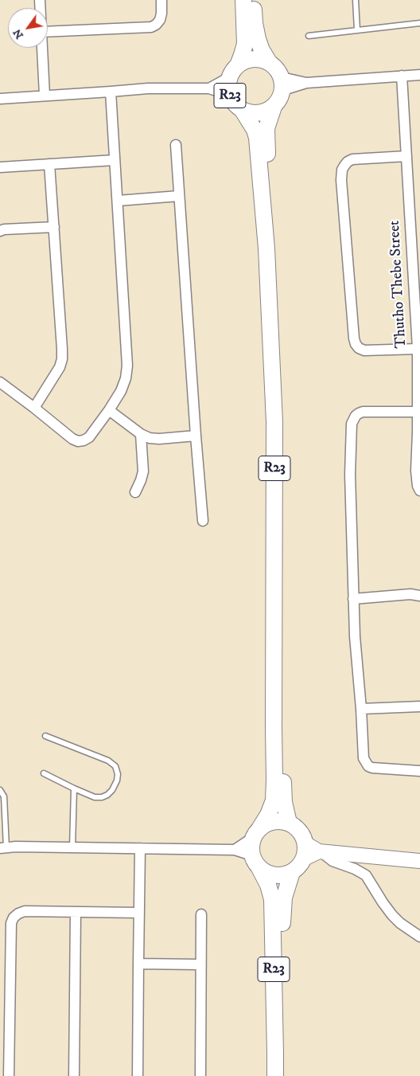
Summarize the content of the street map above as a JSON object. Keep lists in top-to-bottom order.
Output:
{
  "streets": {
    "main road": ["R23"],
    "street": ["Thutho Thebe Street"]
  },
  "north": "bottom left"
}
